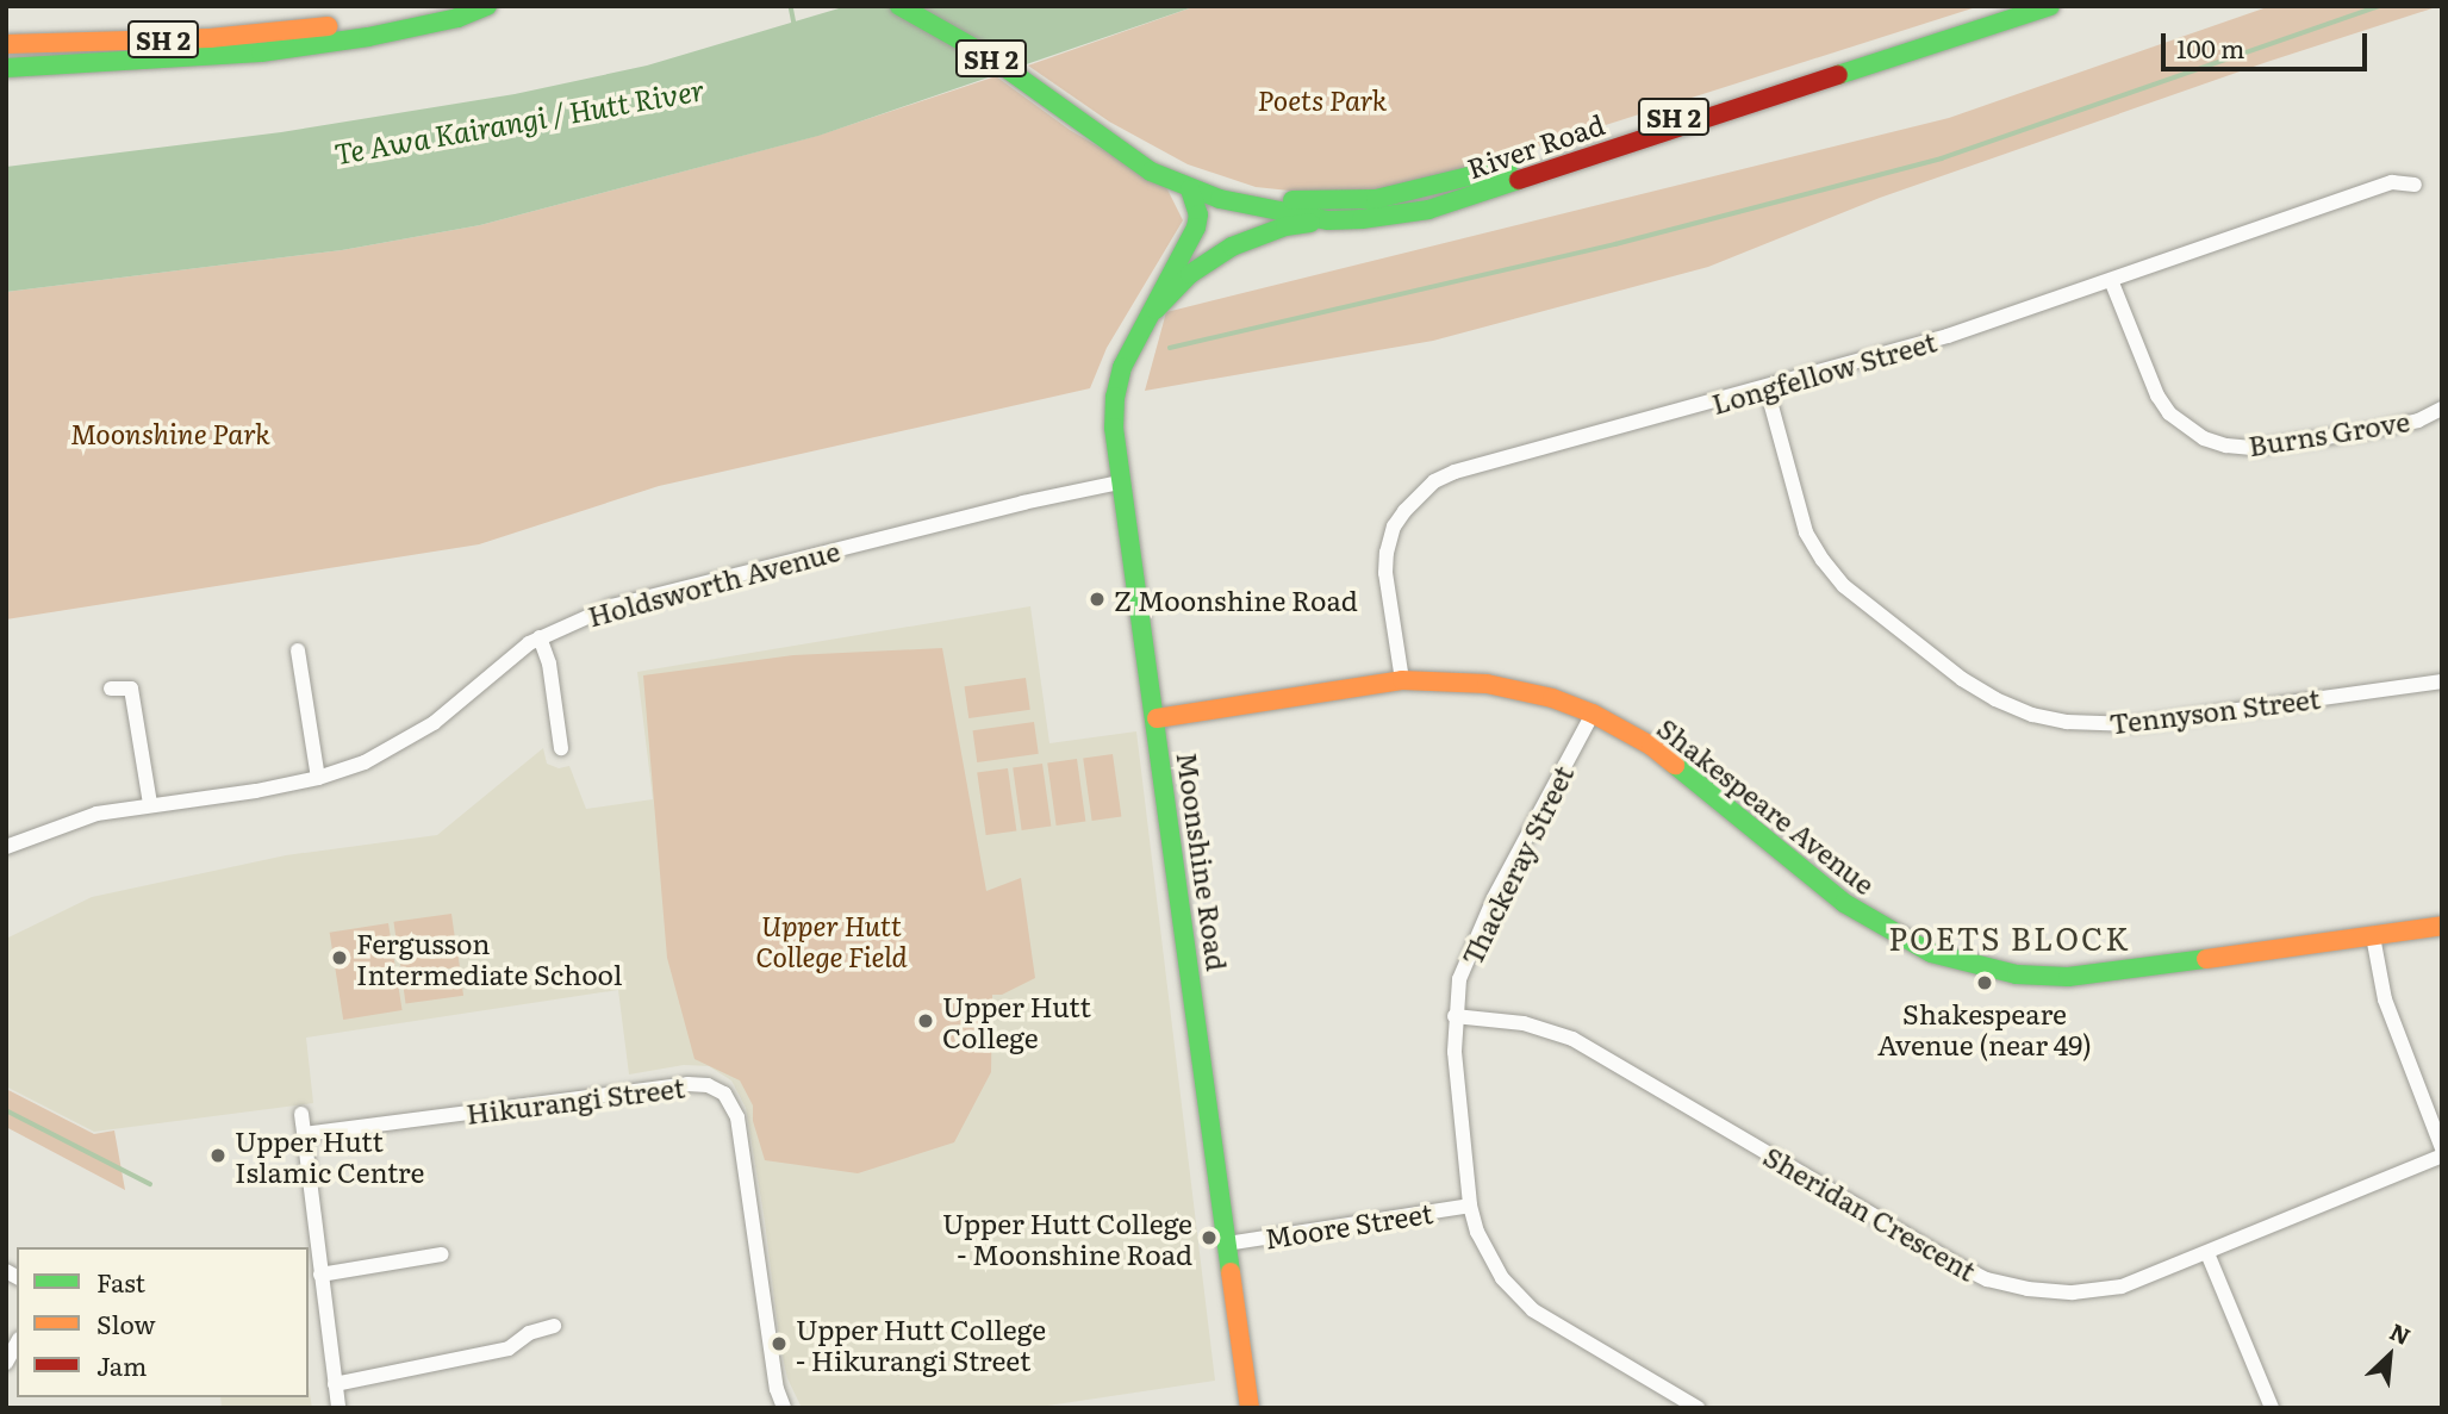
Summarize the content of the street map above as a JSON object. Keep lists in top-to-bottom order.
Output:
{
  "streets": {
    "main road": [
      "SH 2",
      "River Road",
      "Shakespeare Avenue",
      "Moonshine Road"
    ],
    "street": [
      "Longfellow Street",
      "Burns Grove",
      "Holdsworth Avenue",
      "Tennyson Street",
      "Thackeray Street",
      "Hikurangi Street",
      "Sheridan Crescent",
      "Moore Street"
    ]
  },
  "crossings": [
    ["River Road", "Moonshine Road"],
    ["Longfellow Street", "Burns Grove"],
    ["Longfellow Street", "Tennyson Street"],
    ["Longfellow Street", "Shakespeare Avenue"],
    ["Holdsworth Avenue", "Moonshine Road"],
    ["Shakespeare Avenue", "Moonshine Road"],
    ["Shakespeare Avenue", "Thackeray Street"],
    ["Moonshine Road", "Moore Street"],
    ["Thackeray Street", "Sheridan Crescent"],
    ["Thackeray Street", "Moore Street"]
  ],
  "districts": ["POETS BLOCK"],
  "water": ["Te Awa Kairangi / Hutt River"],
  "parks": ["Poets Park", "Moonshine Park", "Upper Hutt College Field"],
  "places": [
    "Z Moonshine Road",
    "Fergusson Intermediate School",
    "Shakespeare Avenue (near 49)",
    "Upper Hutt College",
    "Upper Hutt Islamic Centre",
    "Upper Hutt College - Moonshine Road",
    "Upper Hutt College - Hikurangi Street"
  ],
  "legend": ["Fast", "Slow", "Jam"],
  "scale_bar": "100 m",
  "north": "top right"
}
